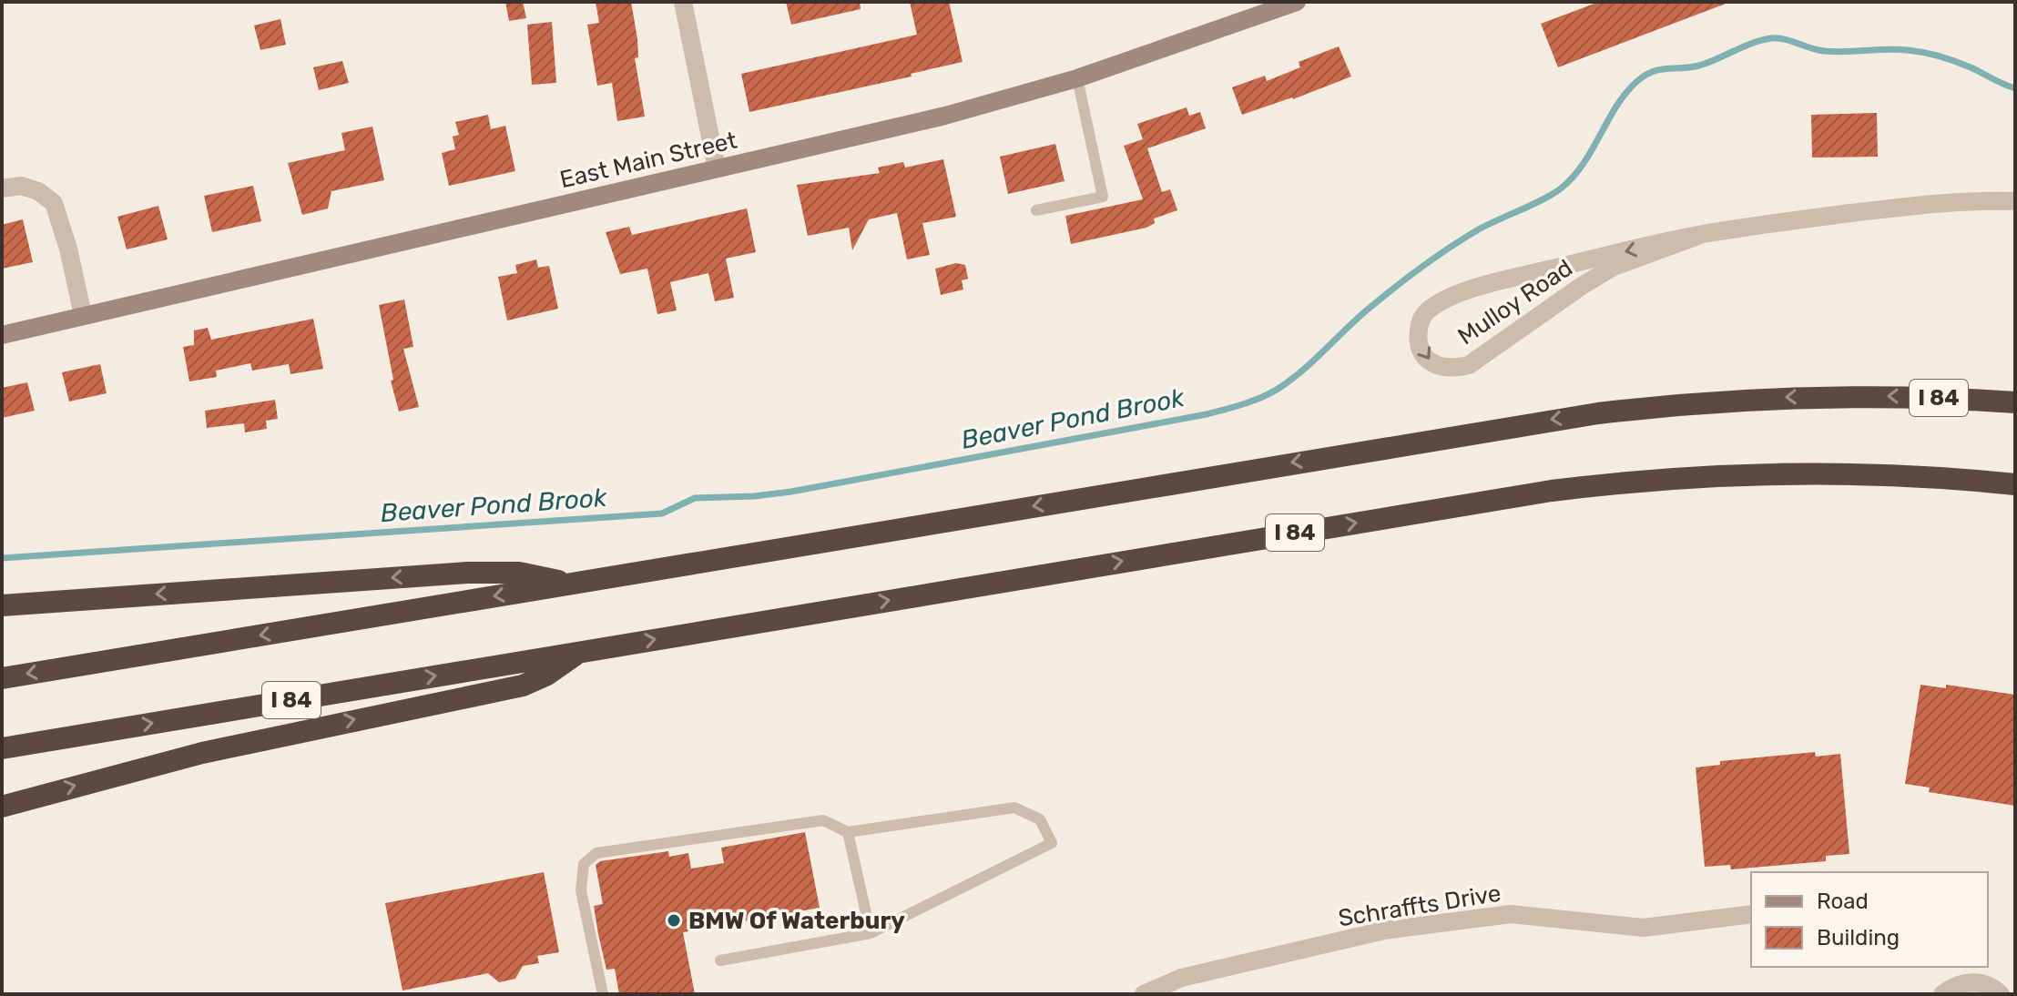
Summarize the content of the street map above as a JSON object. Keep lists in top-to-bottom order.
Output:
{
  "streets": {
    "highway": ["I 84"],
    "main road": ["East Main Street"],
    "street": ["Mulloy Road", "Schraffts Drive"]
  },
  "water": ["Beaver Pond Brook"],
  "places": ["BMW Of Waterbury"],
  "legend": ["Road", "Building"]
}
